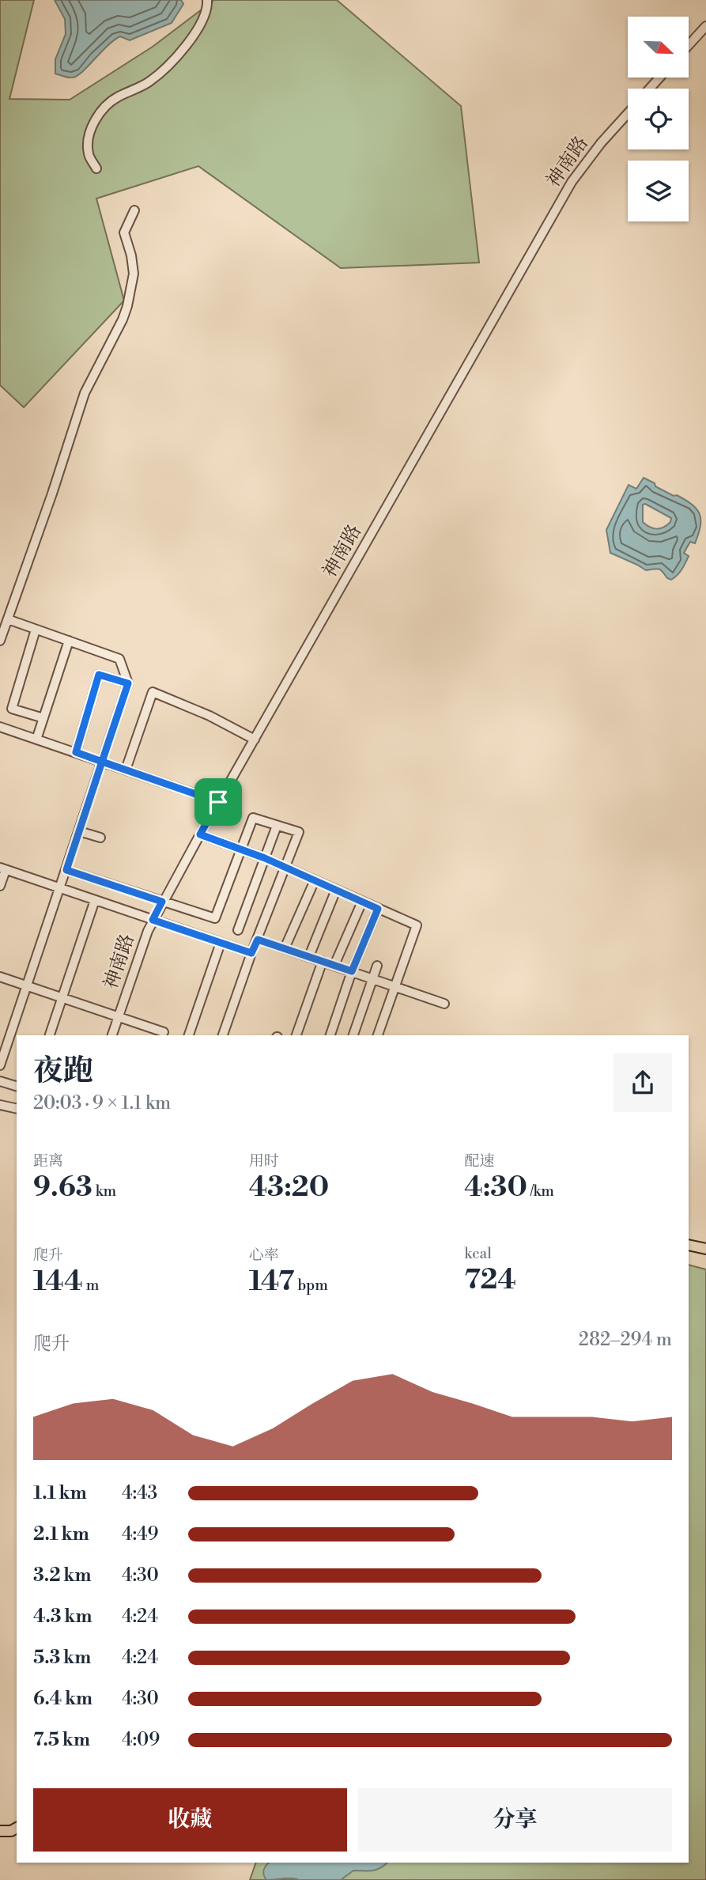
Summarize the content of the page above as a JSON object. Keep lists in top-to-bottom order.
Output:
{
  "streets": {
    "street": ["神南路"]
  },
  "north": "bottom right",
  "page": {
    "heading": ["夜跑", "20:03 · 9 × 1.1 km"],
    "stats": [
      ["距离", "9.63 km"],
      ["用时", "43:20"],
      ["配速", "4:30 /km"],
      ["爬升", "144 m"],
      ["心率", "147 bpm"],
      ["kcal", "724"]
    ],
    "chart": ["爬升", "282–294 m"],
    "list": [
      {
        "name": "1.1 km",
        "note": "4:43"
      },
      {
        "name": "2.1 km",
        "note": "4:49"
      },
      {
        "name": "3.2 km",
        "note": "4:30"
      },
      {
        "name": "4.3 km",
        "note": "4:24"
      },
      {
        "name": "5.3 km",
        "note": "4:24"
      },
      {
        "name": "6.4 km",
        "note": "4:30"
      },
      {
        "name": "7.5 km",
        "note": "4:09"
      }
    ],
    "buttons": ["收藏", "分享"]
  }
}
